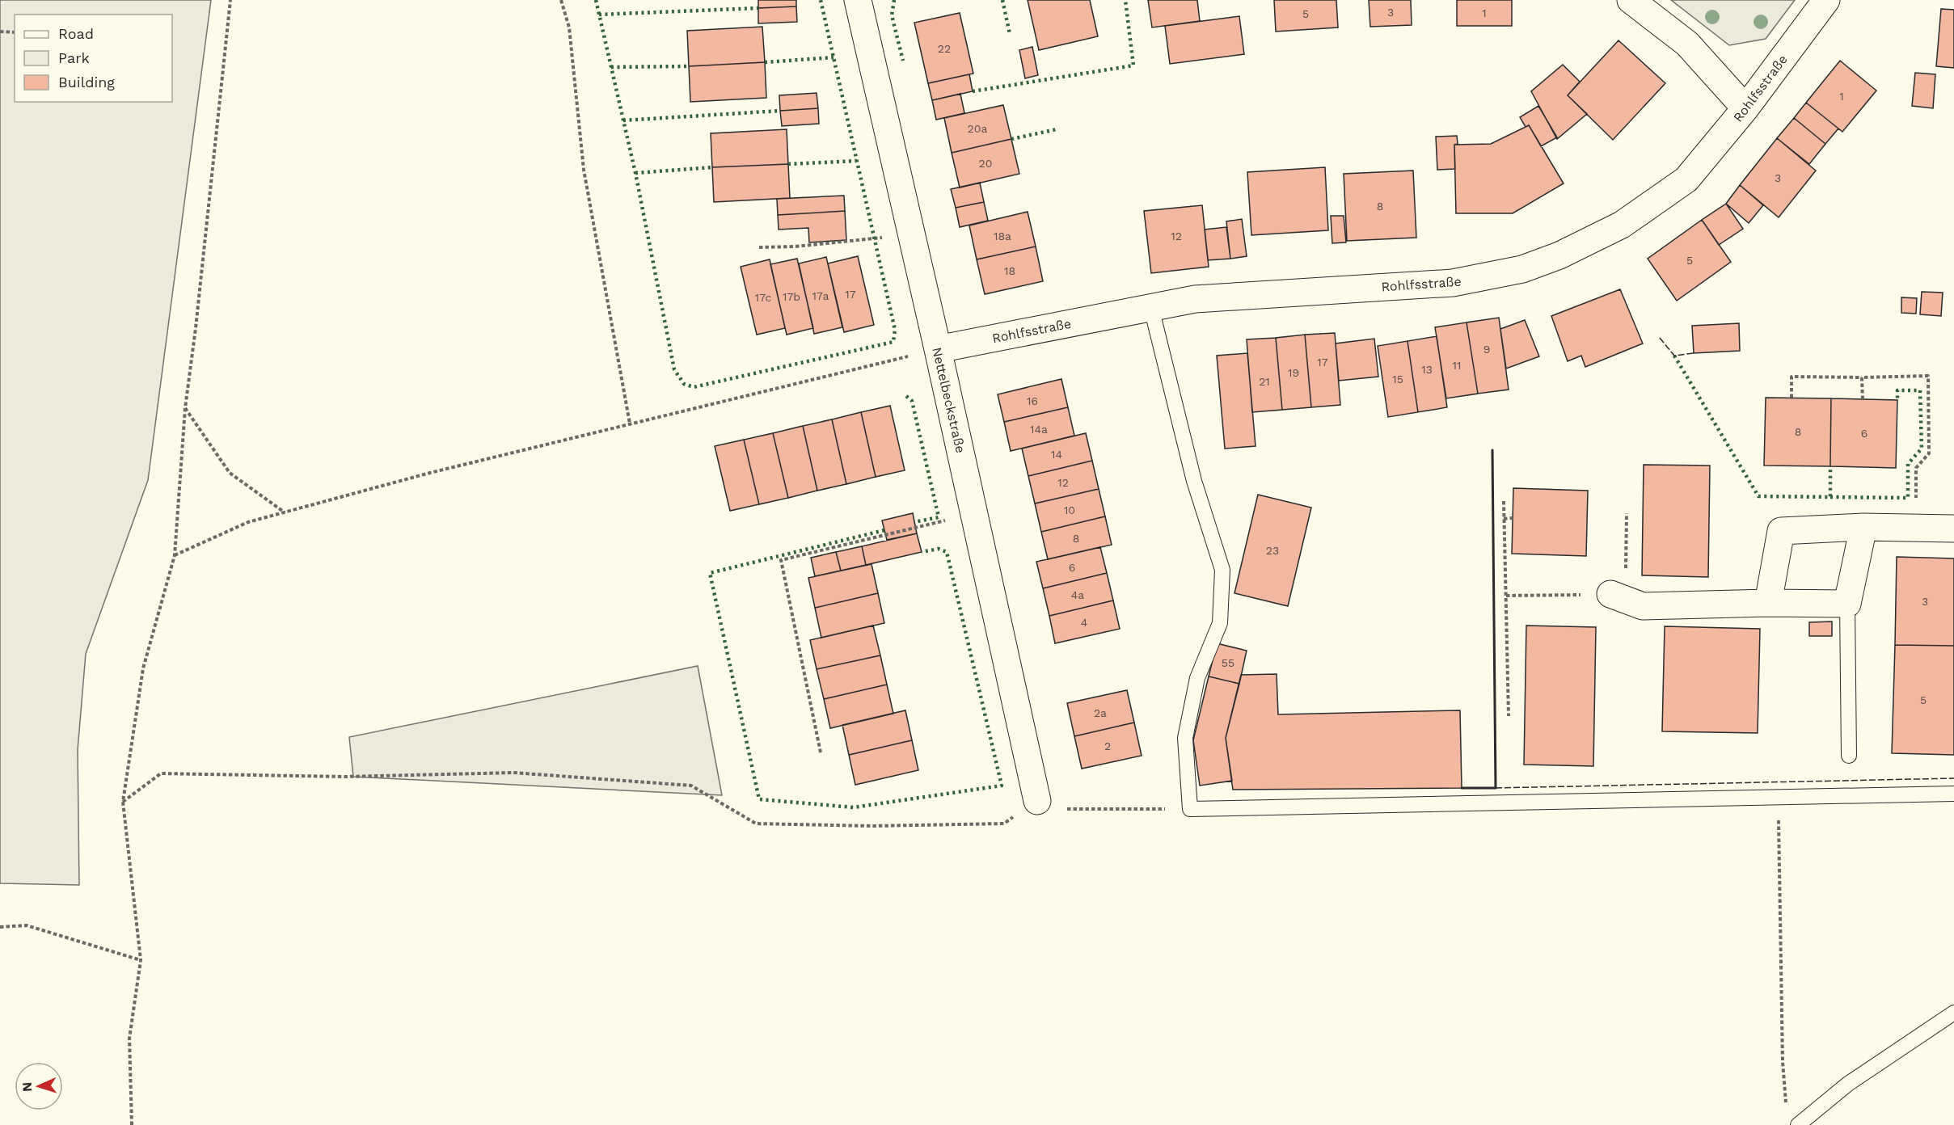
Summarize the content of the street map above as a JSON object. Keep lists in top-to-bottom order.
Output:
{
  "streets": {
    "street": ["Rohlfsstraße", "Nettelbeckstraße"]
  },
  "crossings": [
    ["Rohlfsstraße", "Nettelbeckstraße"]
  ],
  "house_numbers": [
    "3",
    "1",
    "5",
    "22",
    "1",
    "20a",
    "20",
    "3",
    "8",
    "18a",
    "12",
    "5",
    "18",
    "17",
    "17a",
    "17b",
    "17c",
    "9",
    "17",
    "11",
    "13",
    "19",
    "15",
    "21",
    "16",
    "14a",
    "8",
    "6",
    "14",
    "12",
    "10",
    "8",
    "23",
    "6",
    "4a",
    "3",
    "4",
    "55",
    "5",
    "2a",
    "2"
  ],
  "legend": ["Road", "Park", "Building"],
  "north": "left"
}
